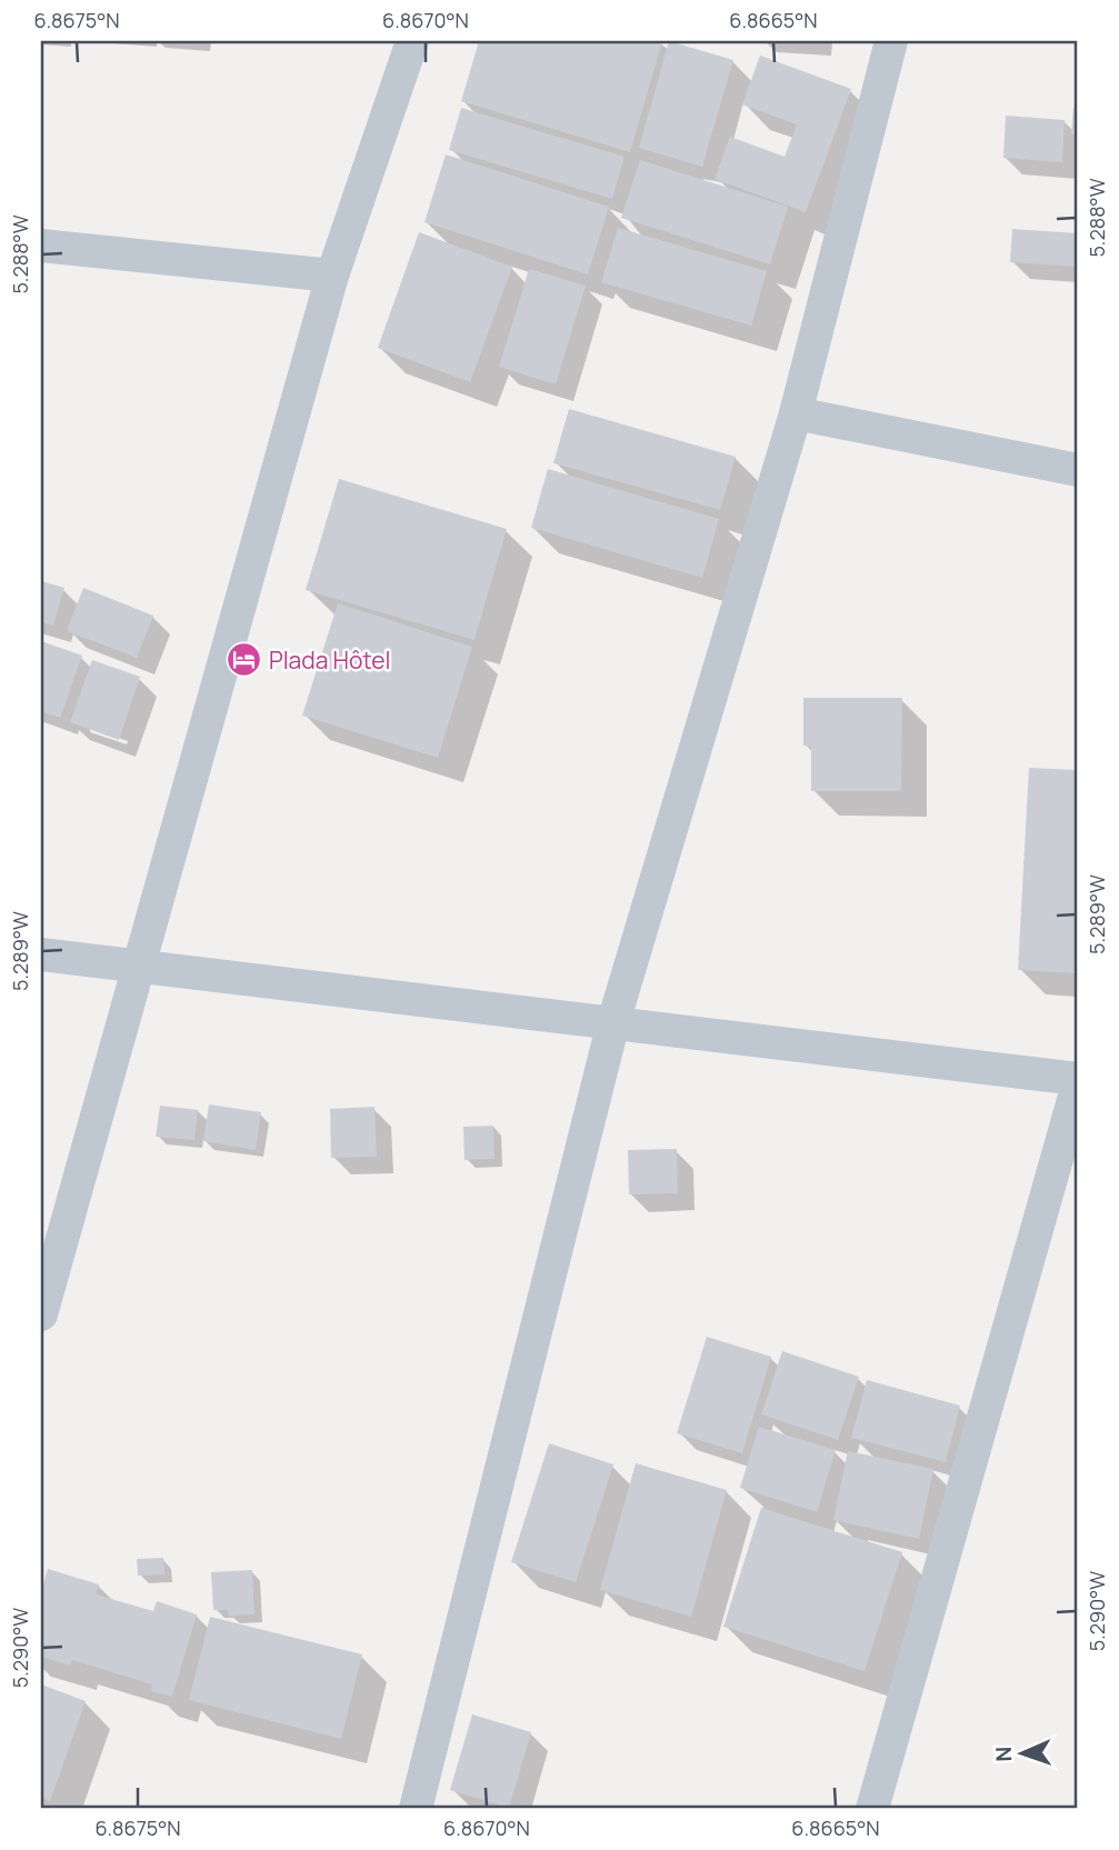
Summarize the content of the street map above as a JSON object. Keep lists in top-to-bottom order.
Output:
{
  "places": {
    "hotel": ["Plada Hôtel"]
  },
  "north": "left",
  "coordinates": [
    "6.8675°N",
    "6.8670°N",
    "6.8665°N",
    "5.288°W",
    "5.289°W",
    "5.290°W"
  ]
}
